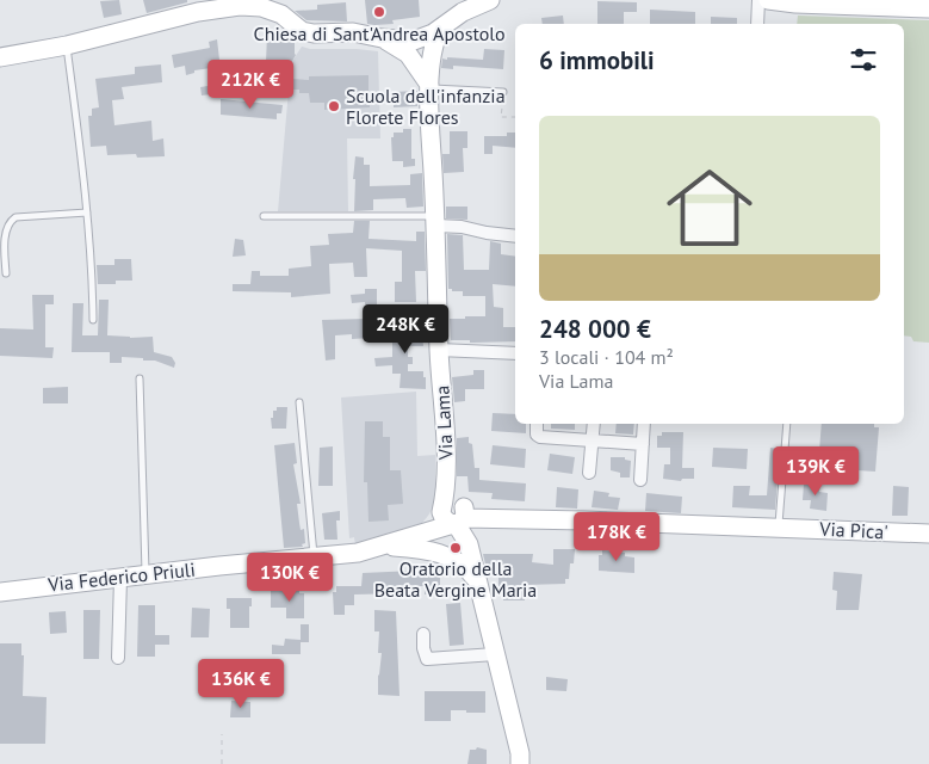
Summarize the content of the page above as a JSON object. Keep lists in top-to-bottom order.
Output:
{
  "streets": {
    "street": ["Via Lama", "Via Pica'", "Via Federico Priuli"]
  },
  "crossings": [
    ["Via Lama", "Via Pica'"],
    ["Via Lama", "Via Federico Priuli"],
    ["Via Pica'", "Via Federico Priuli"]
  ],
  "places": ["Chiesa di Sant'Andrea Apostolo", "Scuola dell'infanzia Florete Flores", "Oratorio della Beata Vergine Maria"],
  "page": {
    "heading": "6 immobili",
    "price": [
      "212K €",
      "248K €",
      "139K €",
      "178K €",
      "130K €",
      "136K €"
    ],
    "list": [
      {
        "name": "248 000 €",
        "note": "3 locali · 104 m² · Via Lama"
      }
    ]
  }
}
